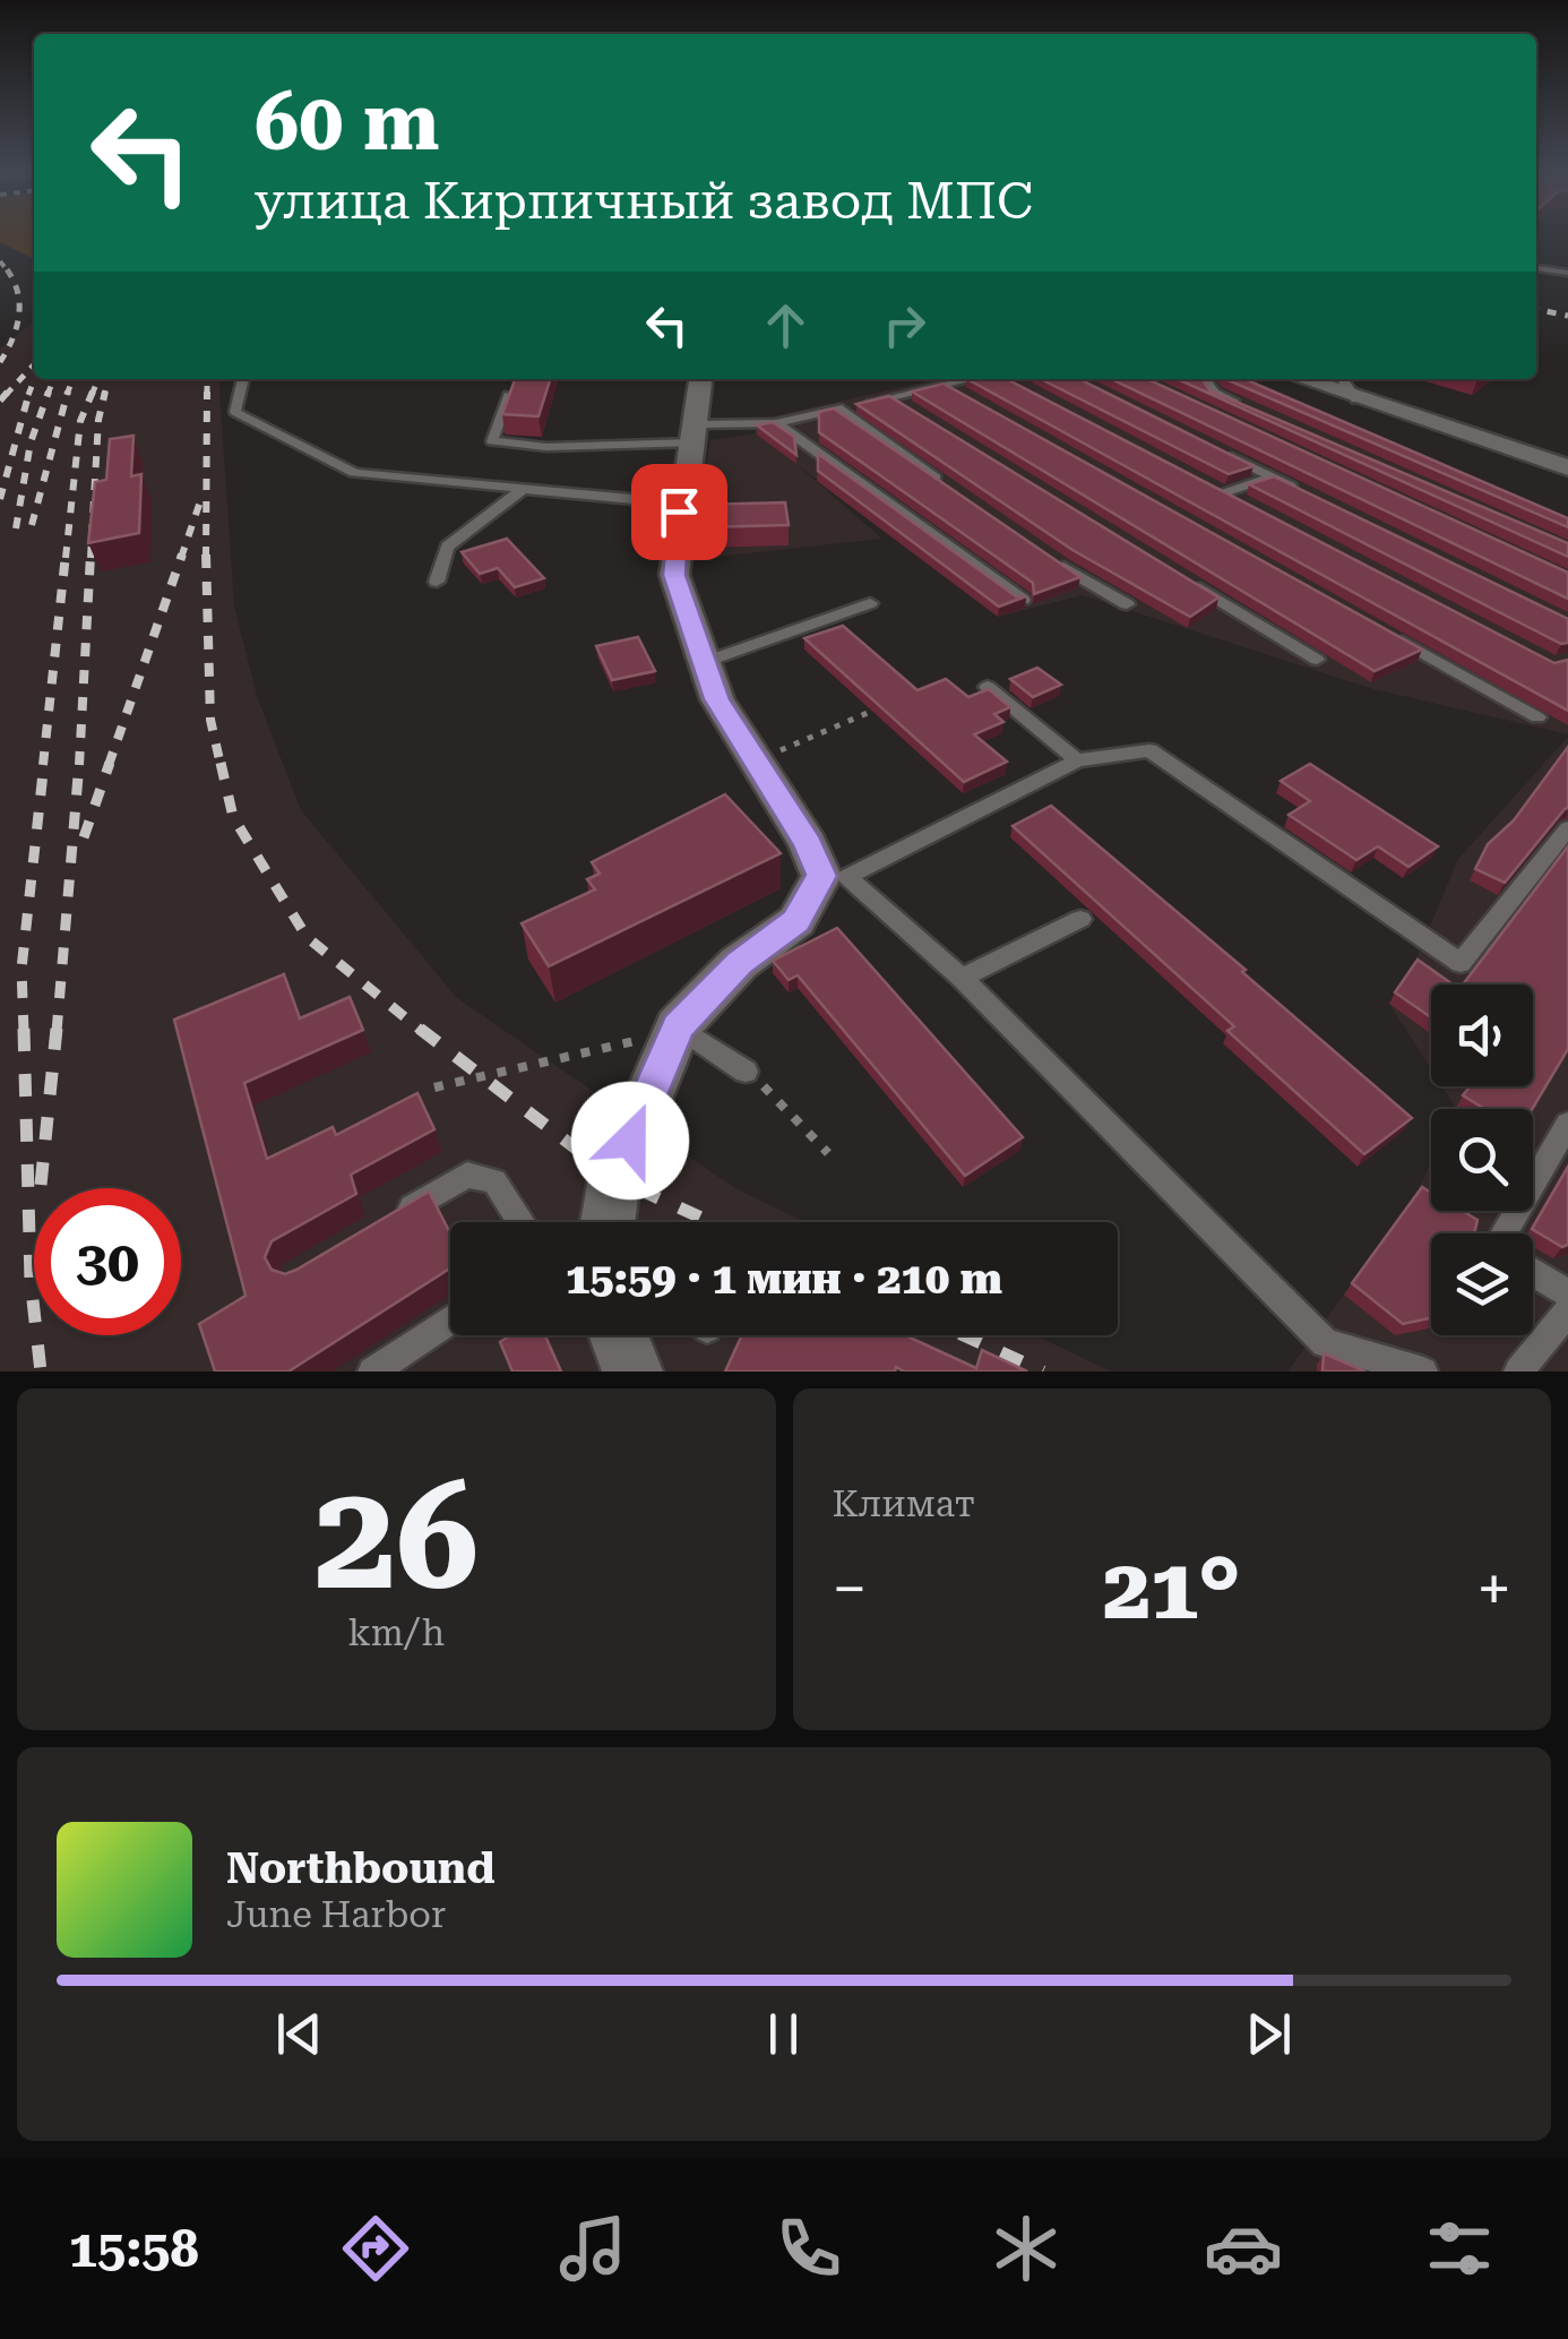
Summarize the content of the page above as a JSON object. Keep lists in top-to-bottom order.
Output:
{
  "page": {
    "turn": ["60 m", "улица Кирпичный завод МПС"],
    "limit": "30",
    "trip": "15:59 · 1 мин · 210 m",
    "tile": [
      ["26", "km/h"],
      "Климат"
    ],
    "heat": ["−", "21°", "+"],
    "song": ["Northbound", "June Harbor"],
    "tabs": "15:58"
  }
}
